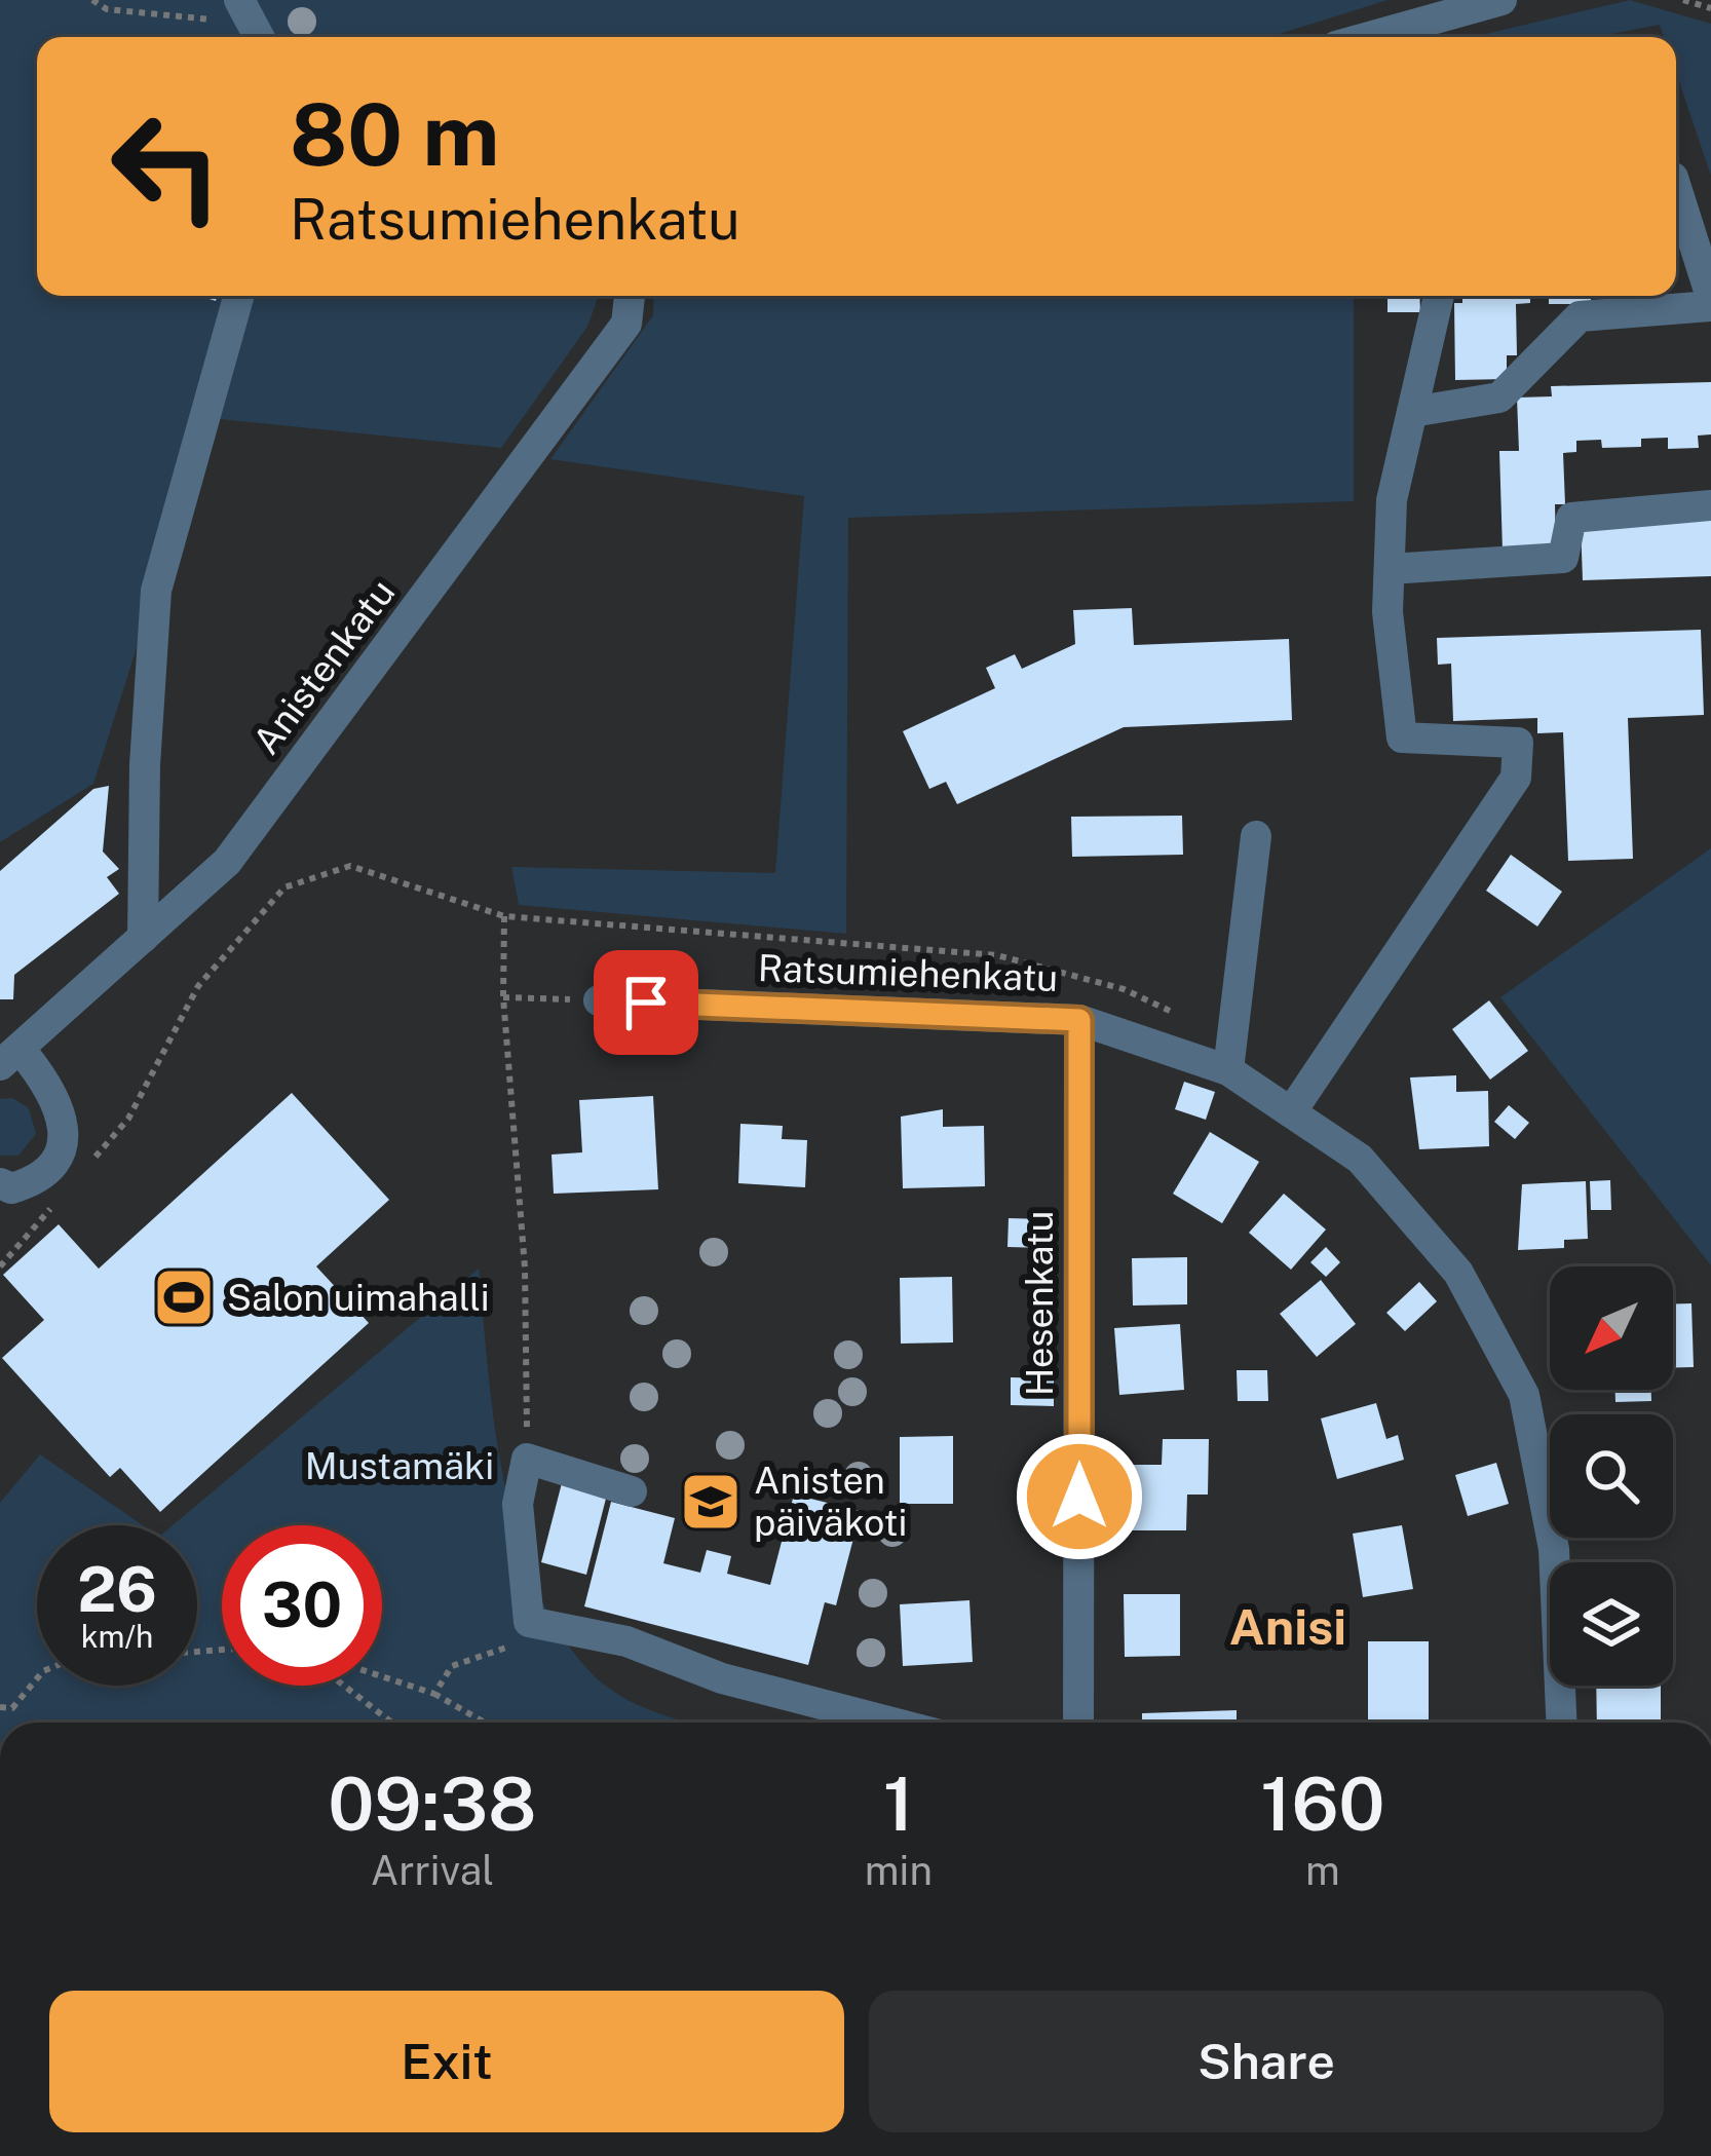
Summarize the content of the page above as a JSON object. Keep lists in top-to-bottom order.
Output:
{
  "streets": {
    "street": ["Anistenkatu", "Ratsumiehenkatu", "Hesenkatu"]
  },
  "crossings": [
    ["Ratsumiehenkatu", "Hesenkatu"]
  ],
  "districts": ["Anisi"],
  "parks": ["Mustamäki"],
  "places": {
    "sports": ["Salon uimahalli"],
    "school or university": ["Anisten päiväkoti"]
  },
  "north": "bottom left",
  "page": {
    "turn": ["80 m", "Ratsumiehenkatu"],
    "speed": "26 km/h",
    "limit": "30",
    "eta": [
      "09:38",
      "Arrival",
      "1",
      "min",
      "160",
      "m"
    ],
    "buttons": ["Exit", "Share"]
  }
}
